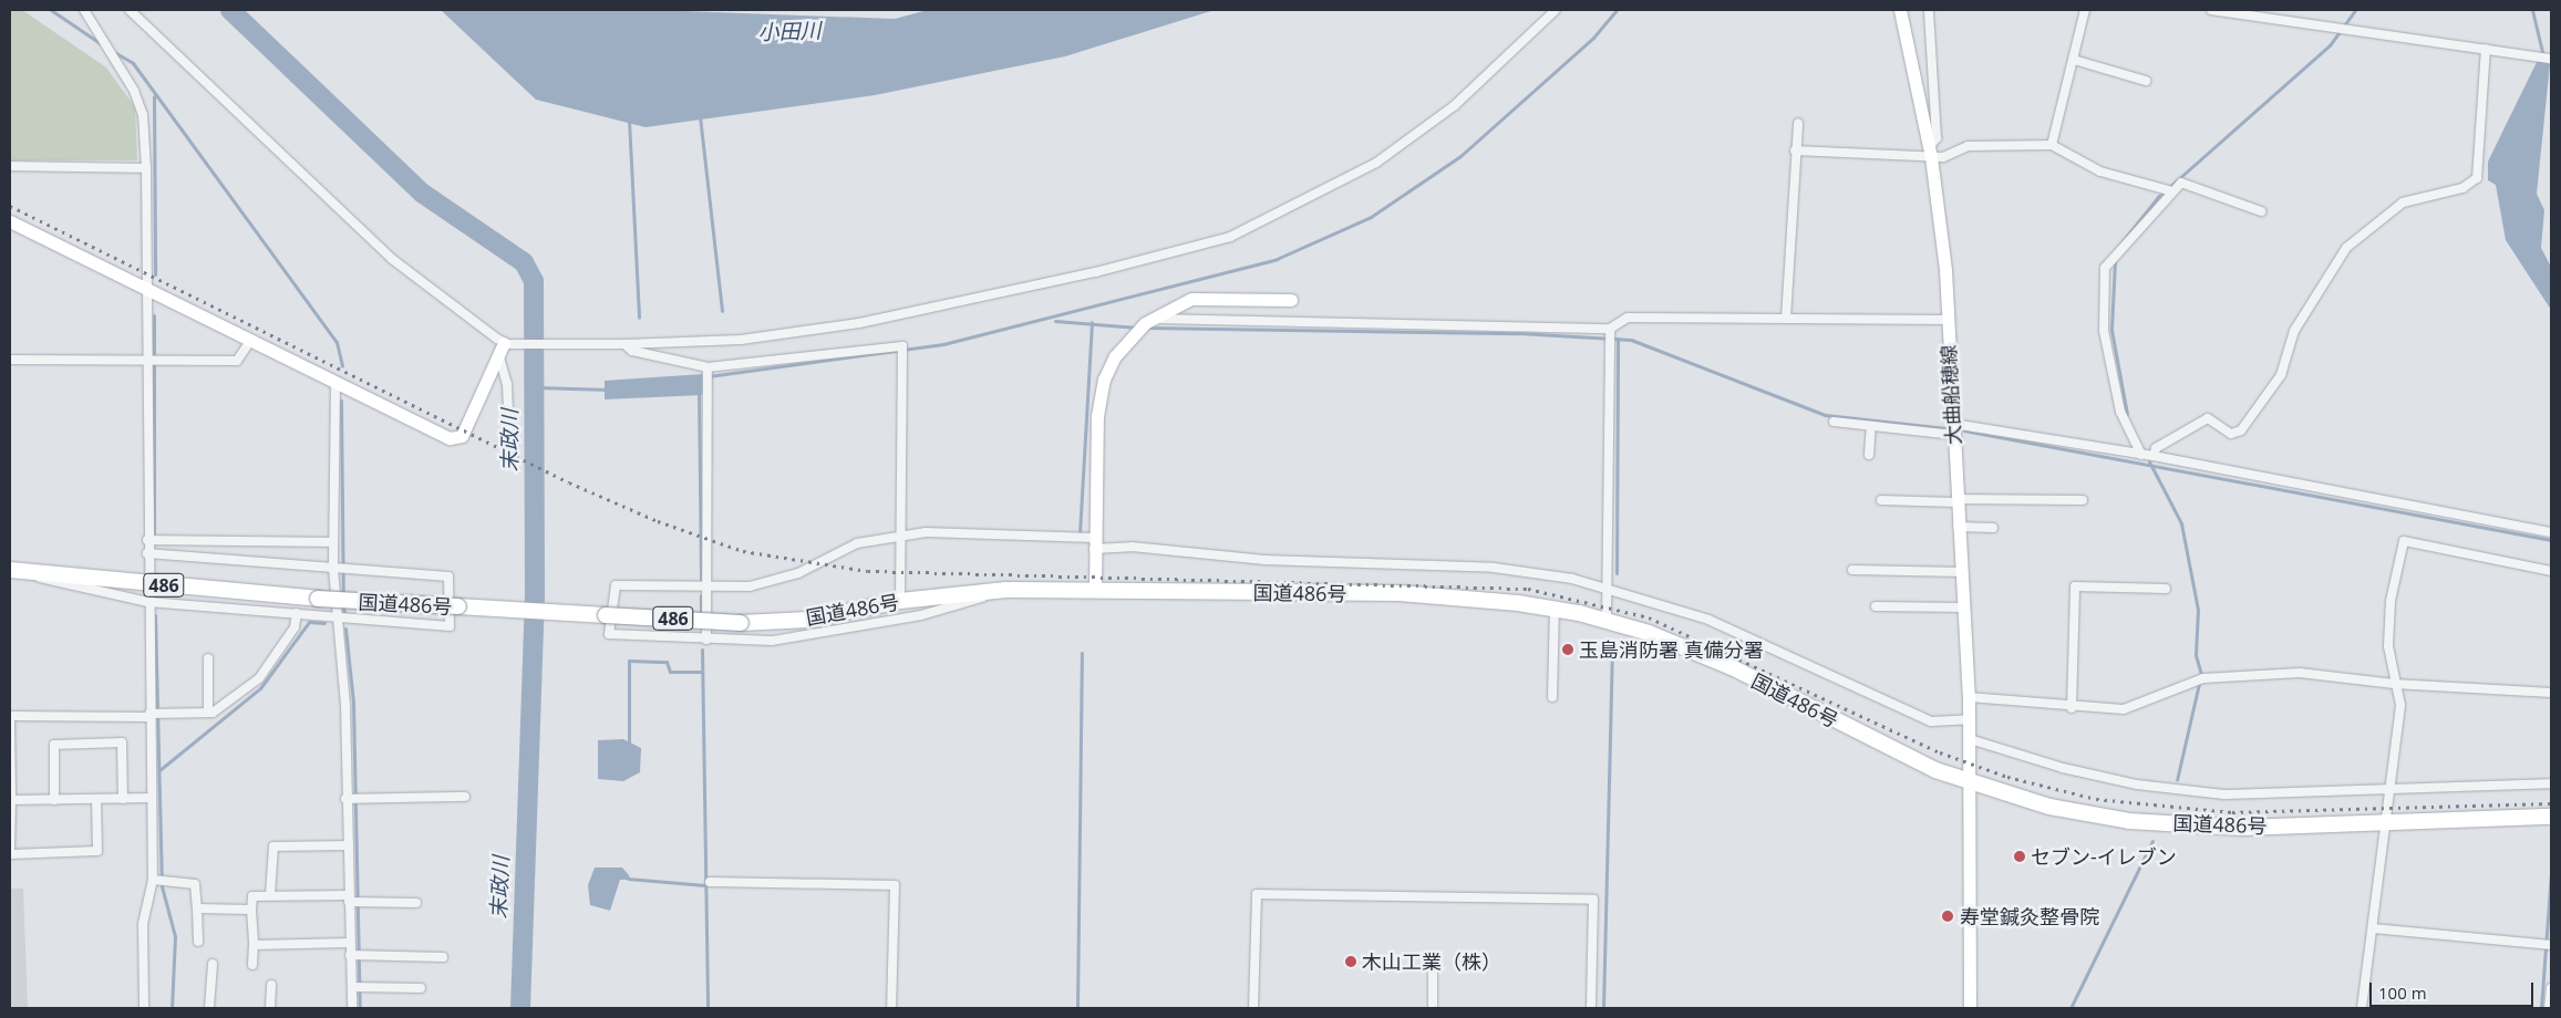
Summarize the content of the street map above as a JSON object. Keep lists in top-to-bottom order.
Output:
{
  "streets": {
    "highway": ["486", "国道486号"],
    "street": ["大曲船穂線"]
  },
  "crossings": [
    ["大曲船穂線", "国道486号"]
  ],
  "water": ["小田川", "末政川"],
  "places": [
    "玉島消防署 真備分署",
    "セブン-イレブン",
    "寿堂鍼灸整骨院",
    "木山工業（株）"
  ],
  "scale_bar": "100 m"
}
